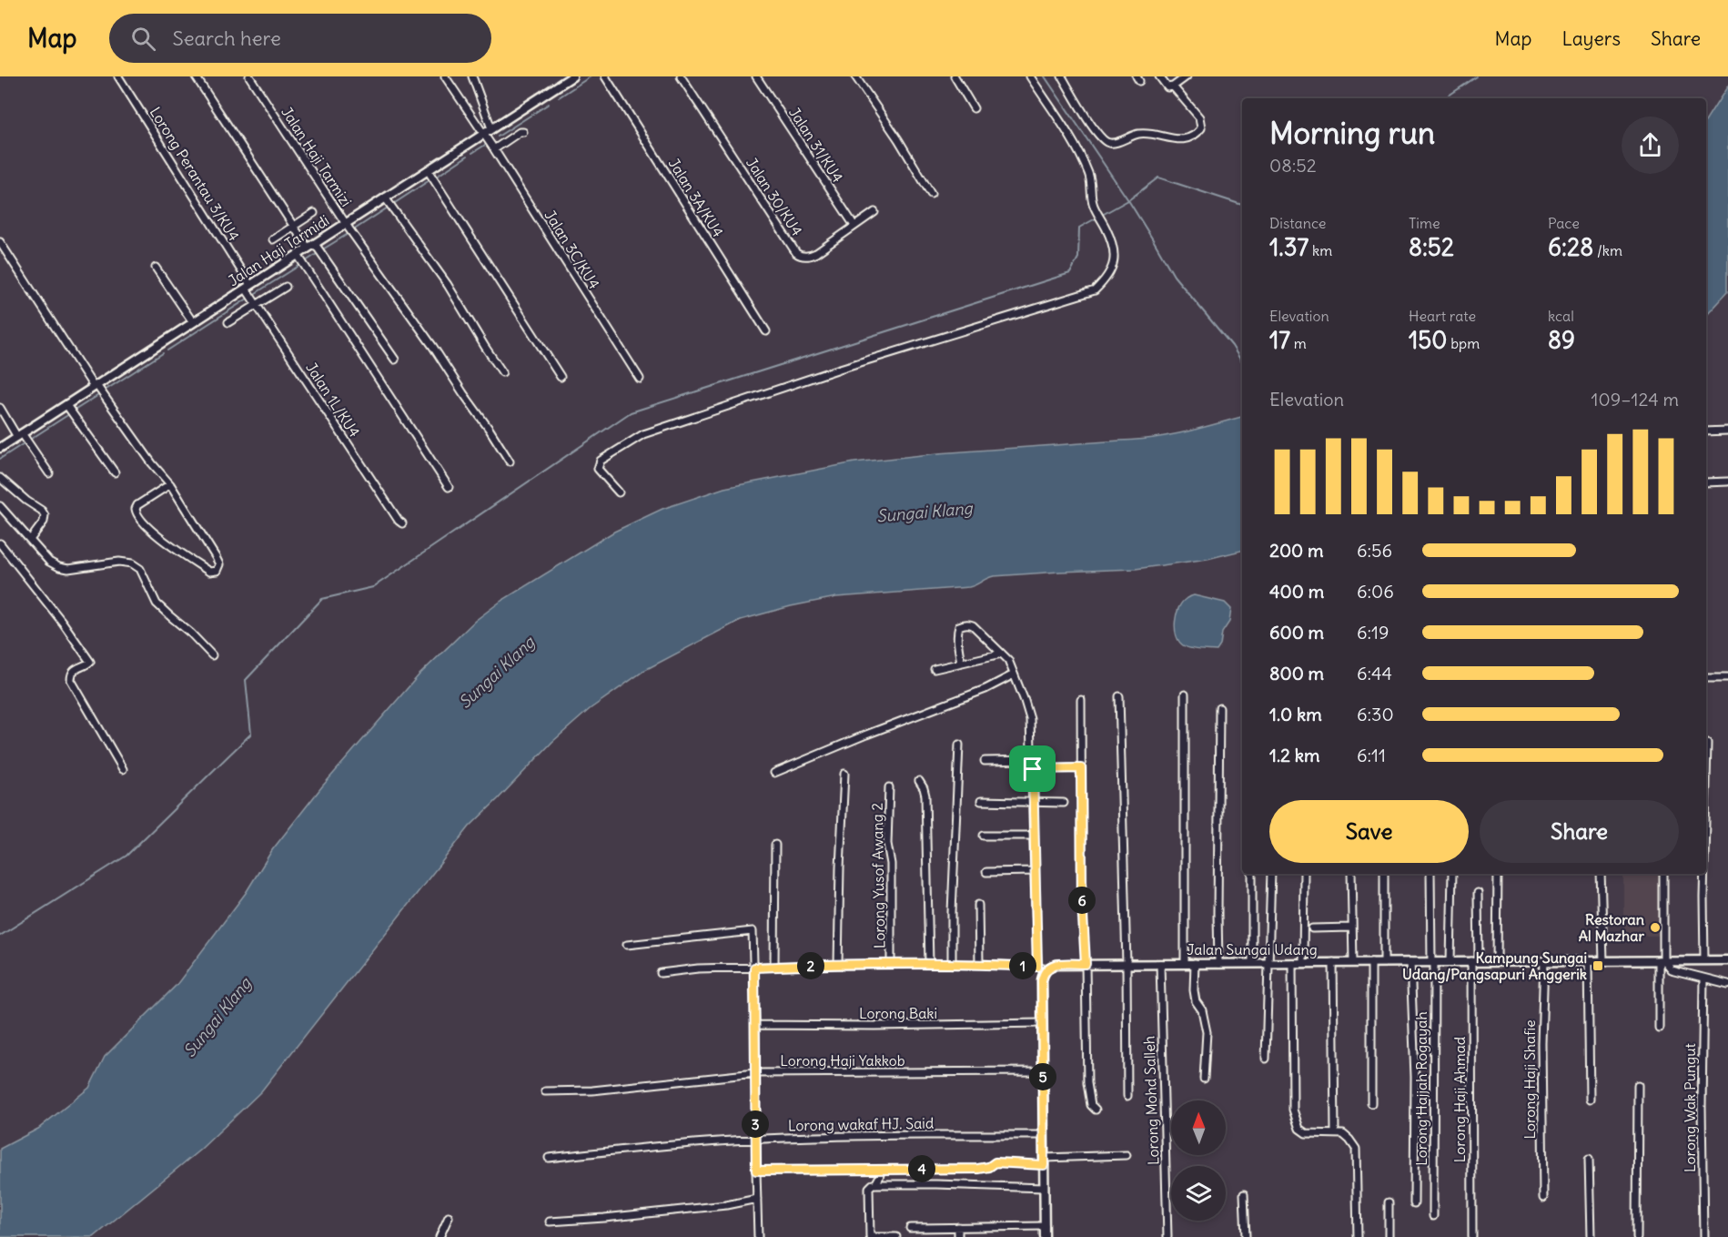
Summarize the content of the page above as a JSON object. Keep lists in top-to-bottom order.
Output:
{
  "streets": {
    "street": [
      "Jalan 31/KU4",
      "Jalan Haji Tarmizi",
      "Lorong Perantau 3/KU4",
      "Jalan 30/KU4",
      "Jalan 3A/KU4",
      "Jalan 3C/KU4",
      "Jalan Haji Tarmidi",
      "Jalan 1L/KU4",
      "Lorong Yusof Awang 2",
      "Jalan Sungai Udang",
      "Lorong Baki",
      "Lorong Haji Yakkob",
      "Lorong Haji Shafie",
      "Lorong Hajjah Rogayah",
      "Lorong Haji Ahmad",
      "Lorong Mohd Salleh",
      "Lorong Wak Pungut",
      "Lorong wakaf HJ. Said"
    ]
  },
  "crossings": [
    ["Jalan 31/KU4", "Jalan 30/KU4"],
    ["Jalan Haji Tarmizi", "Jalan Haji Tarmidi"],
    ["Lorong Perantau 3/KU4", "Jalan Haji Tarmidi"],
    ["Lorong Perantau 3/KU4", "Jalan 1L/KU4"],
    ["Jalan 3C/KU4", "Jalan Haji Tarmidi"],
    ["Jalan Haji Tarmidi", "Jalan 1L/KU4"],
    ["Jalan Sungai Udang", "Lorong Haji Shafie"],
    ["Jalan Sungai Udang", "Lorong Hajjah Rogayah"],
    ["Jalan Sungai Udang", "Lorong Haji Ahmad"],
    ["Jalan Sungai Udang", "Lorong Mohd Salleh"]
  ],
  "water": ["Sungai Klang"],
  "places": {
    "other": ["Restoran Al Mazhar"],
    "transit": ["Kampung Sungai Udang/Pangsapuri Anggerik"]
  },
  "north": "top",
  "page": {
    "header": "Map",
    "search": "Search here",
    "nav": ["Map", "Layers", "Share"],
    "heading": ["Morning run", "08:52"],
    "stats": [
      ["Distance", "1.37 km"],
      ["Time", "8:52"],
      ["Pace", "6:28 /km"],
      ["Elevation", "17 m"],
      ["Heart rate", "150 bpm"],
      ["kcal", "89"]
    ],
    "chart": ["Elevation", "109–124 m"],
    "list": [
      {
        "name": "200 m",
        "note": "6:56"
      },
      {
        "name": "400 m",
        "note": "6:06"
      },
      {
        "name": "600 m",
        "note": "6:19"
      },
      {
        "name": "800 m",
        "note": "6:44"
      },
      {
        "name": "1.0 km",
        "note": "6:30"
      },
      {
        "name": "1.2 km",
        "note": "6:11"
      }
    ],
    "buttons": ["Save", "Share"],
    "pins": [
      "6",
      "1",
      "2",
      "5",
      "3",
      "4"
    ]
  }
}
